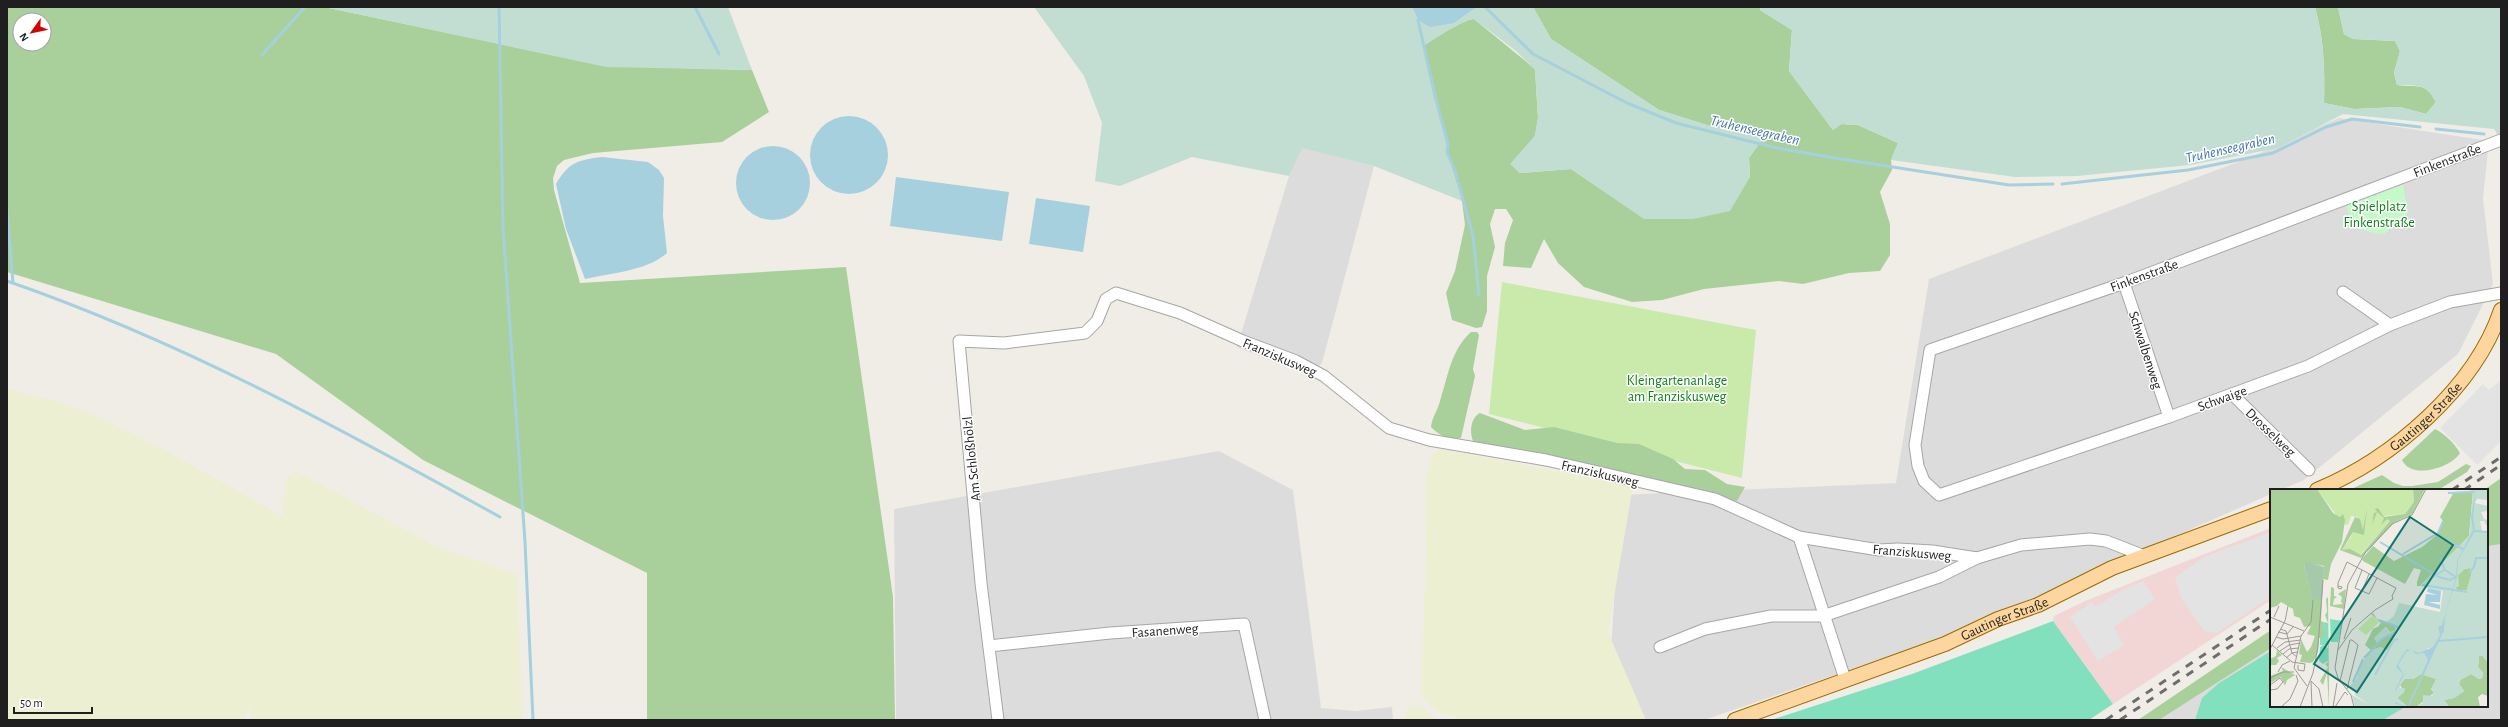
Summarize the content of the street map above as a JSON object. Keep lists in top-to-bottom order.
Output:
{
  "streets": {
    "main road": ["Gautinger Straße"],
    "street": [
      "Finkenstraße",
      "Schwalbenweg",
      "Franziskusweg",
      "Schwaige",
      "Drosselweg",
      "Am Schloßhölzl",
      "Fasanenweg"
    ]
  },
  "crossings": [
    ["Finkenstraße", "Schwalbenweg"],
    ["Finkenstraße", "Schwaige"],
    ["Schwalbenweg", "Schwaige"],
    ["Franziskusweg", "Gautinger Straße"],
    ["Franziskusweg", "Am Schloßhölzl"],
    ["Schwaige", "Drosselweg"],
    ["Am Schloßhölzl", "Fasanenweg"]
  ],
  "water": ["Truhenseegraben"],
  "parks": ["Spielplatz Finkenstraße", "Kleingartenanlage am Franziskusweg"],
  "scale_bar": "50 m",
  "north": "bottom left"
}
